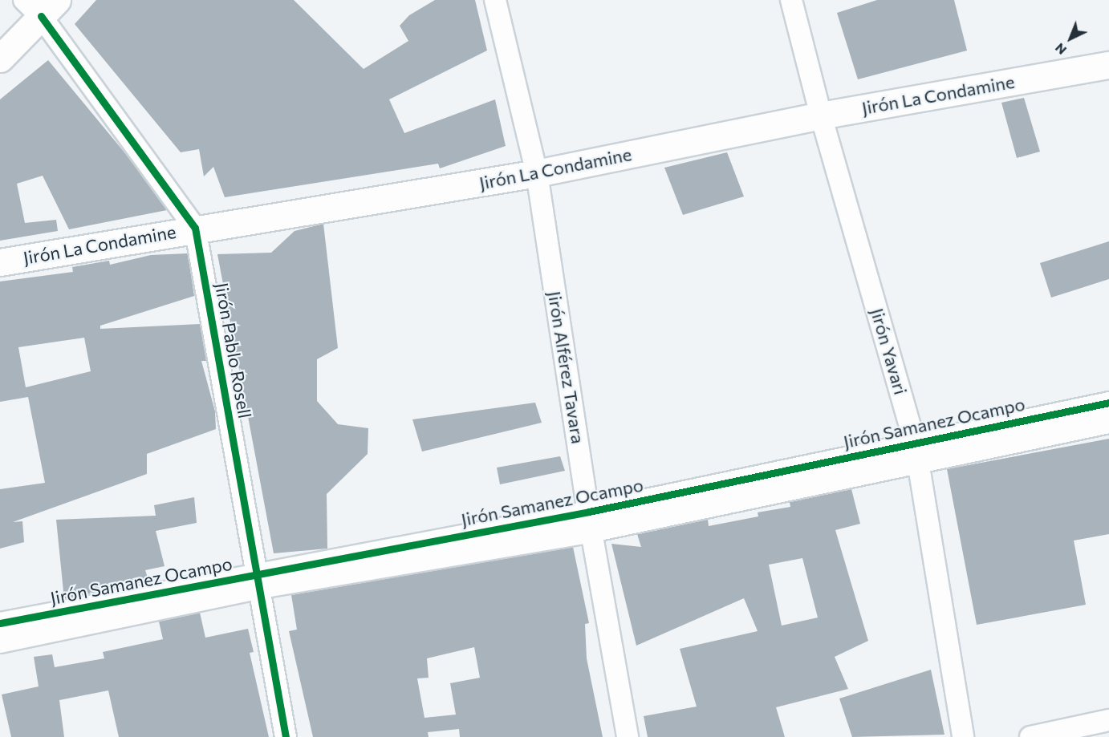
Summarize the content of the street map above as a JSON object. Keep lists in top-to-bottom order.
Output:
{
  "streets": {
    "main road": ["Jirón La Condamine"],
    "street": [
      "Jirón Pablo Rosell",
      "Jirón Yavari",
      "Jirón Alférez Tavara",
      "Jirón Samanez Ocampo"
    ]
  },
  "crossings": [
    ["Jirón La Condamine", "Jirón Pablo Rosell"],
    ["Jirón La Condamine", "Jirón Yavari"],
    ["Jirón La Condamine", "Jirón Alférez Tavara"],
    ["Jirón Pablo Rosell", "Jirón Samanez Ocampo"],
    ["Jirón Yavari", "Jirón Samanez Ocampo"],
    ["Jirón Alférez Tavara", "Jirón Samanez Ocampo"]
  ],
  "north": "bottom left"
}
